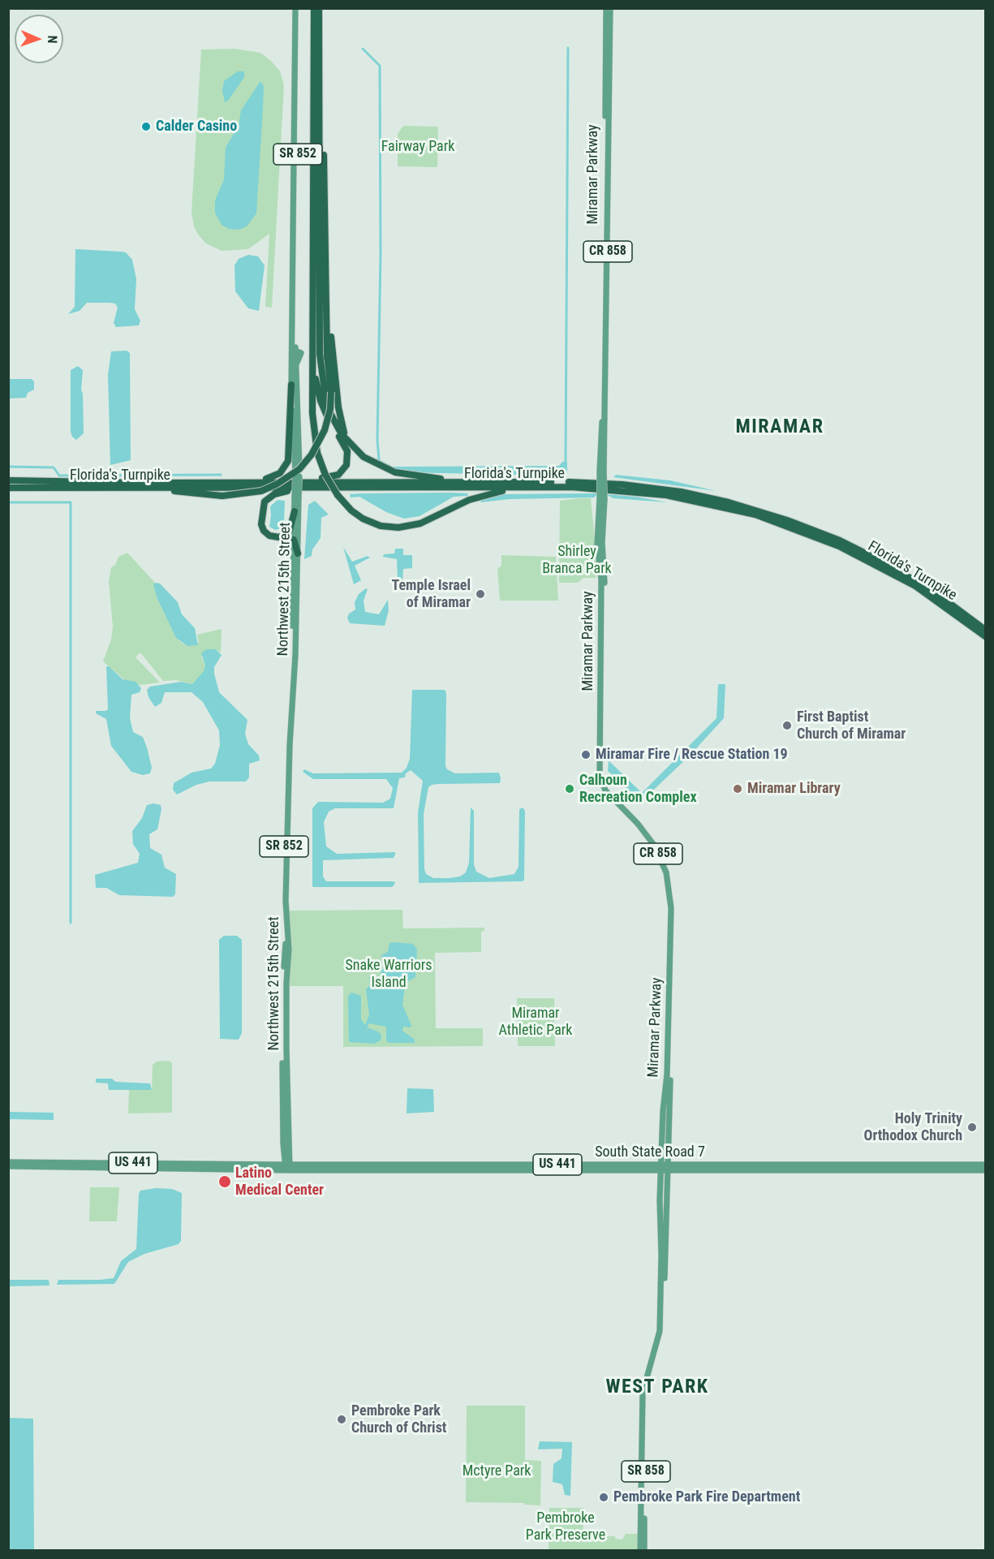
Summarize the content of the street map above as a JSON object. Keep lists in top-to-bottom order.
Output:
{
  "streets": {
    "highway": ["Florida's Turnpike"],
    "main road": [
      "SR 852",
      "Miramar Parkway",
      "CR 858",
      "Northwest 215th Street",
      "South State Road 7",
      "US 441",
      "SR 858"
    ]
  },
  "crossings": [
    ["Miramar Parkway", "South State Road 7"],
    ["Miramar Parkway", "SR 858"],
    ["Northwest 215th Street", "US 441"],
    ["South State Road 7", "US 441"],
    ["South State Road 7", "SR 858"]
  ],
  "districts": ["MIRAMAR", "WEST PARK"],
  "parks": [
    "Fairway Park",
    "Shirley Branca Park",
    "Snake Warriors Island",
    "Miramar Athletic Park",
    "Mctyre Park",
    "Pembroke Park Preserve"
  ],
  "places": [
    "Calder Casino",
    "Temple Israel of Miramar",
    "First Baptist Church of Miramar",
    "Miramar Fire / Rescue Station 19",
    "Calhoun Recreation Complex",
    "Miramar Library",
    "Holy Trinity Orthodox Church",
    "Latino Medical Center",
    "Pembroke Park Church of Christ",
    "Pembroke Park Fire Department"
  ],
  "north": "right"
}
